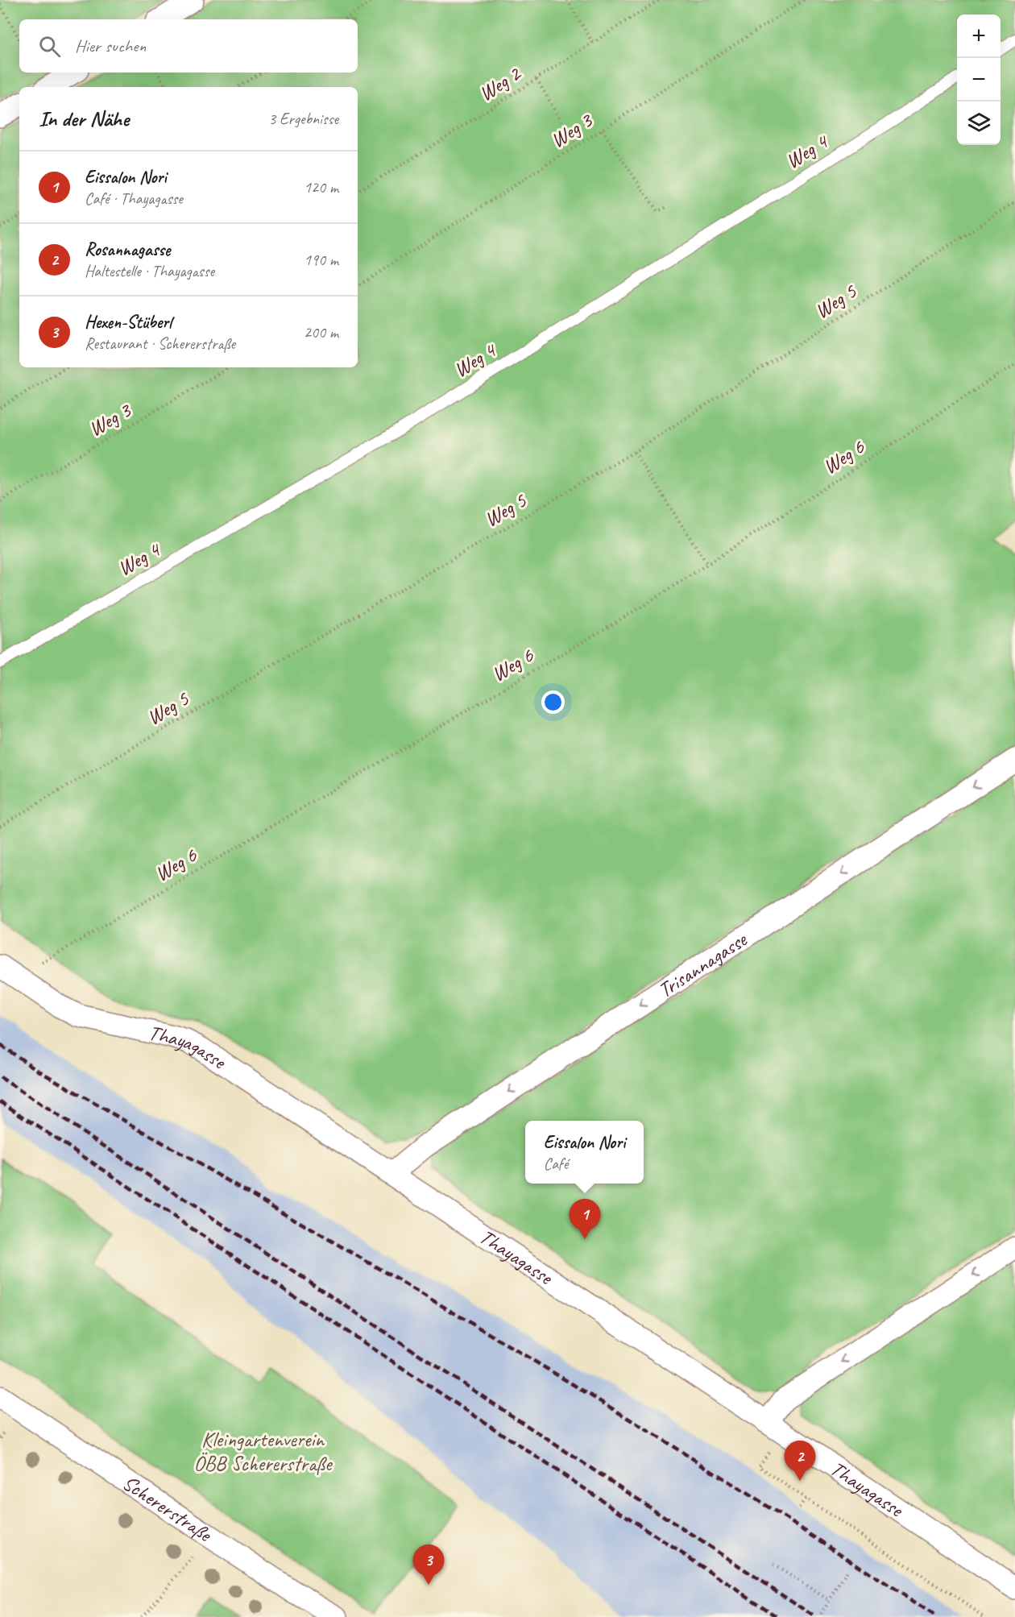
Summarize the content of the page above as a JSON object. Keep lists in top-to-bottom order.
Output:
{
  "streets": {
    "street": ["Trisannagasse", "Thayagasse", "Schererstraße"],
    "lane": ["Weg 4"],
    "path": [
      "Weg 2",
      "Weg 3",
      "Weg 5",
      "Weg 6"
    ]
  },
  "crossings": [
    ["Weg 6", "Thayagasse"],
    ["Trisannagasse", "Thayagasse"]
  ],
  "one_way": ["Trisannagasse"],
  "parks": ["Kleingartenverein ÖBB Schererstraße"],
  "page": {
    "map_buttons": ["+", "−"],
    "search": "Hier suchen",
    "heading": ["In der Nähe", "3 Ergebnisse"],
    "list": [
      {
        "mark": "1",
        "name": "Eissalon Nori",
        "note": "Café · Thayagasse",
        "value": "120 m"
      },
      {
        "mark": "2",
        "name": "Rosannagasse",
        "note": "Haltestelle · Thayagasse",
        "value": "190 m"
      },
      {
        "mark": "3",
        "name": "Hexen-Stüberl",
        "note": "Restaurant · Schererstraße",
        "value": "200 m"
      }
    ],
    "popup": ["Eissalon Nori", "Café"],
    "pins": ["1", "2", "3"]
  }
}
